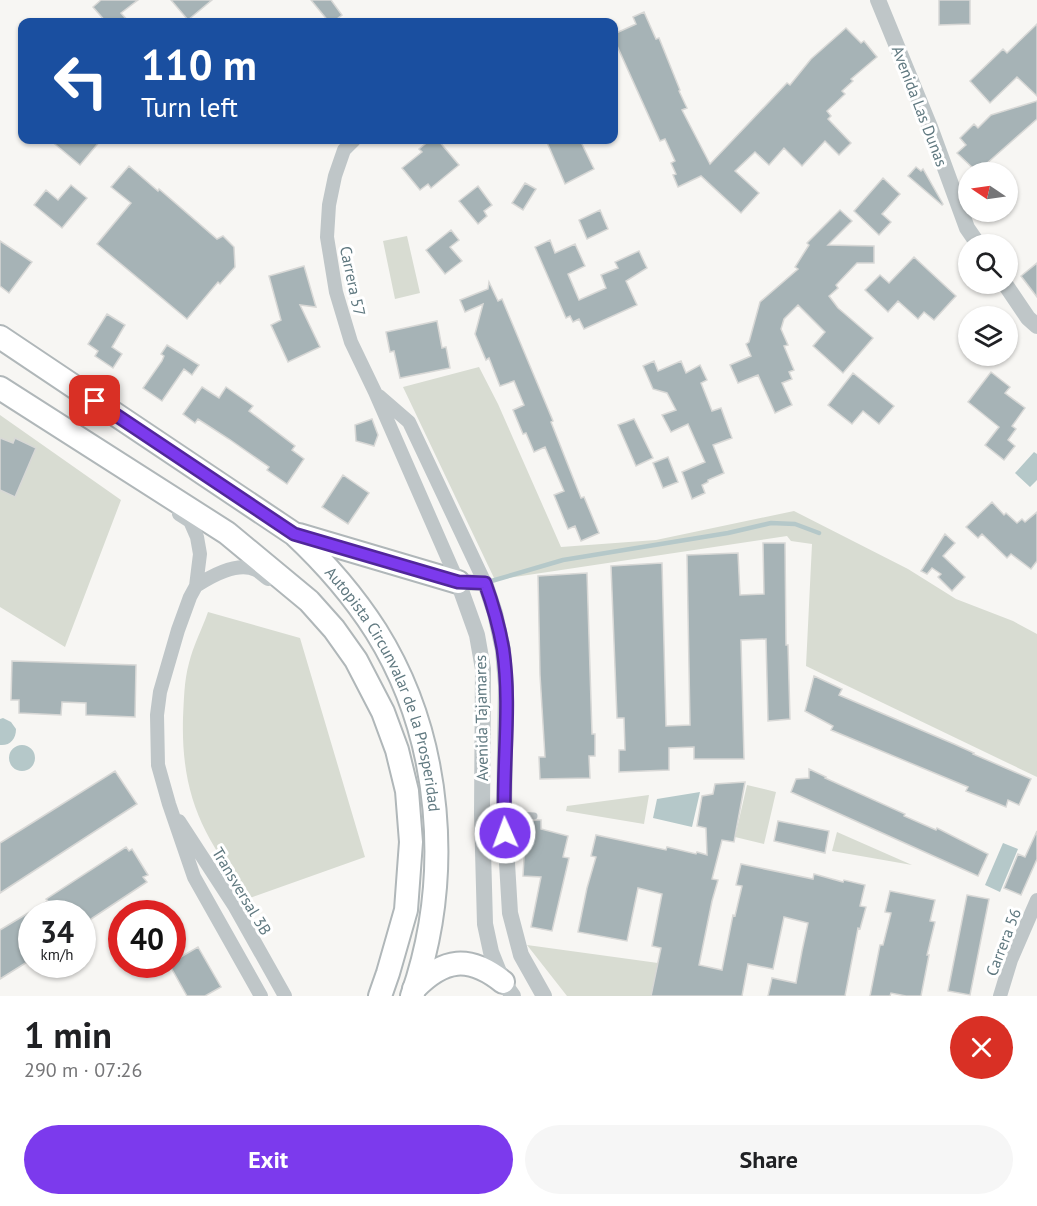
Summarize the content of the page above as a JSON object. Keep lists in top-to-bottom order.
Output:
{
  "streets": {
    "highway": ["Autopista Circunvalar de la Prosperidad"],
    "street": [
      "Avenida Las Dunas",
      "Carrera 57",
      "Avenida Tajamares",
      "Transversal 3B",
      "Carrera 56"
    ]
  },
  "crossings": [
    ["Carrera 57", "Avenida Tajamares"],
    ["Autopista Circunvalar de la Prosperidad", "Transversal 3B"]
  ],
  "north": "left",
  "page": {
    "turn": ["110 m", "Turn left"],
    "speed": "34 km/h",
    "limit": "40",
    "heading": ["1 min", "290 m · 07:26"],
    "buttons": ["Exit", "Share"]
  }
}
